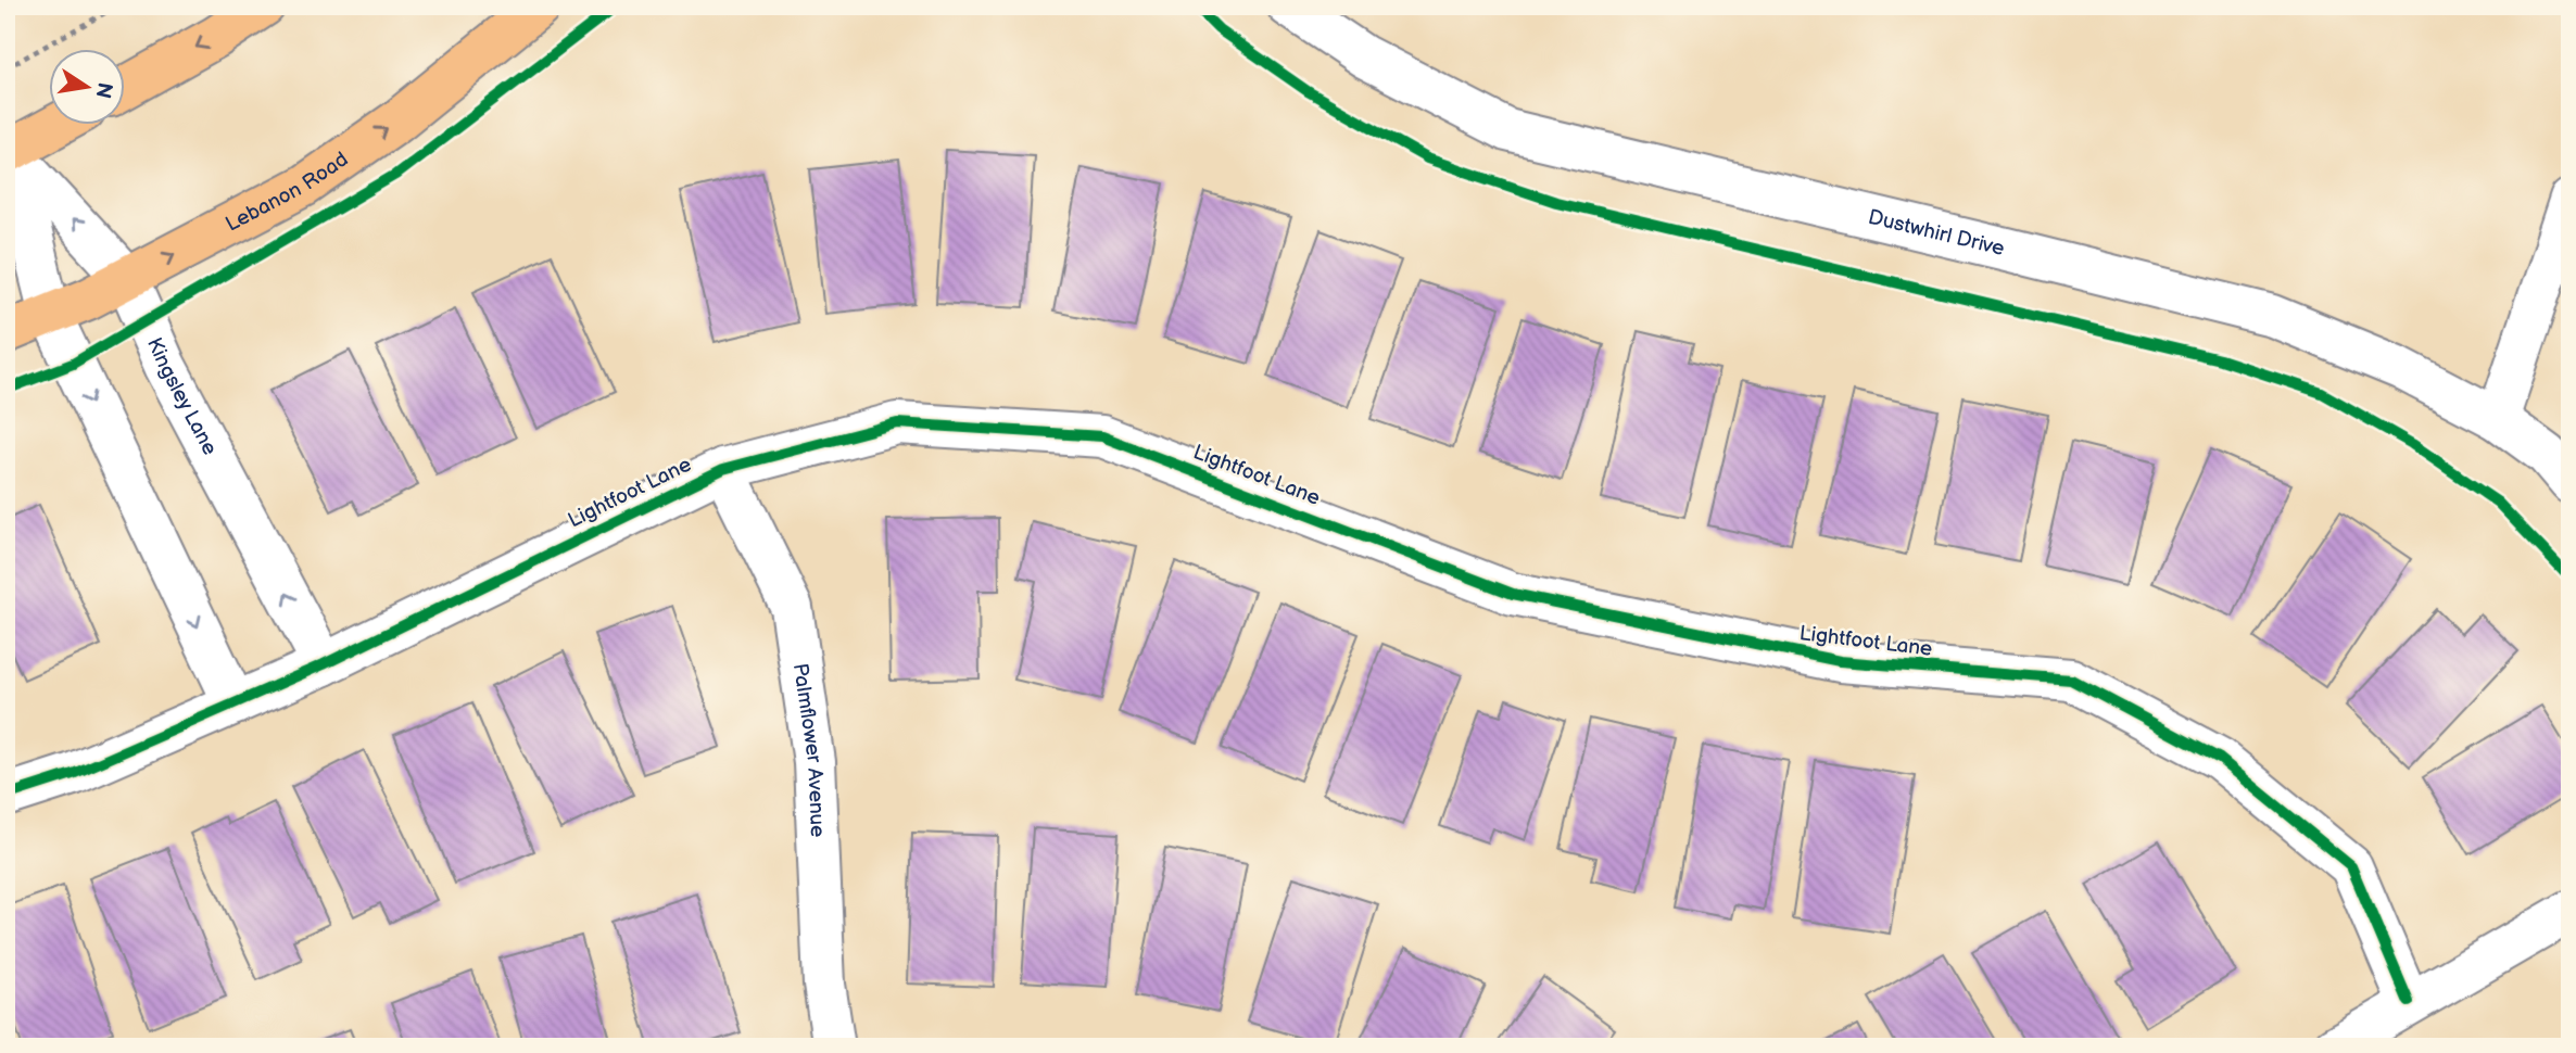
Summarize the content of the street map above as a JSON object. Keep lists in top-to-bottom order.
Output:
{
  "streets": {
    "main road": ["Lebanon Road"],
    "street": [
      "Dustwhirl Drive",
      "Kingsley Lane",
      "Lightfoot Lane",
      "Palmflower Avenue"
    ]
  },
  "crossings": [
    ["Lebanon Road", "Kingsley Lane"],
    ["Kingsley Lane", "Lightfoot Lane"],
    ["Lightfoot Lane", "Palmflower Avenue"]
  ],
  "north": "right"
}
